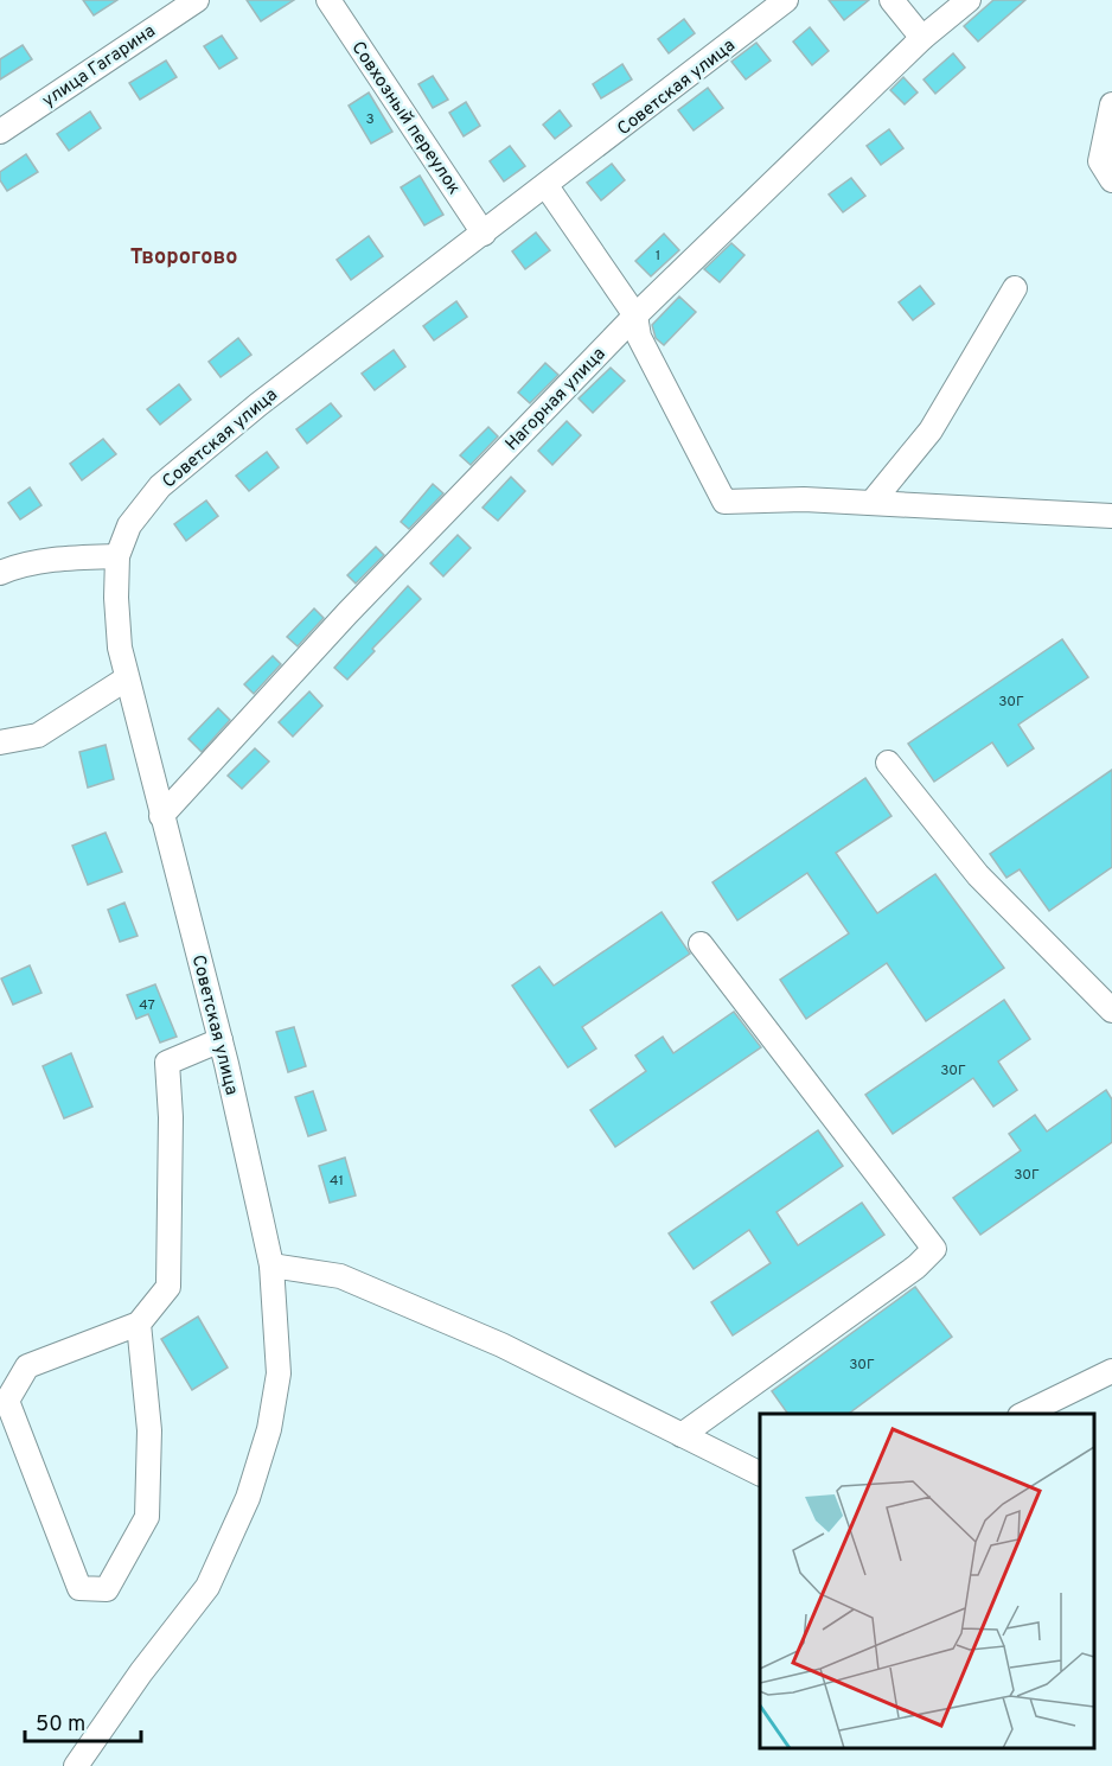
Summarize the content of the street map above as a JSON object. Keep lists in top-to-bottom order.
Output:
{
  "streets": {
    "street": [
      "улица Гагарина",
      "Советская улица",
      "Совхозный переулок",
      "Нагорная улица"
    ]
  },
  "crossings": [
    ["Советская улица", "Совхозный переулок"],
    ["Советская улица", "Нагорная улица"]
  ],
  "districts": ["Творогово"],
  "house_numbers": [
    "3",
    "1",
    "30Г",
    "47",
    "30Г",
    "30Г",
    "41",
    "30Г"
  ],
  "scale_bar": "50 m"
}
